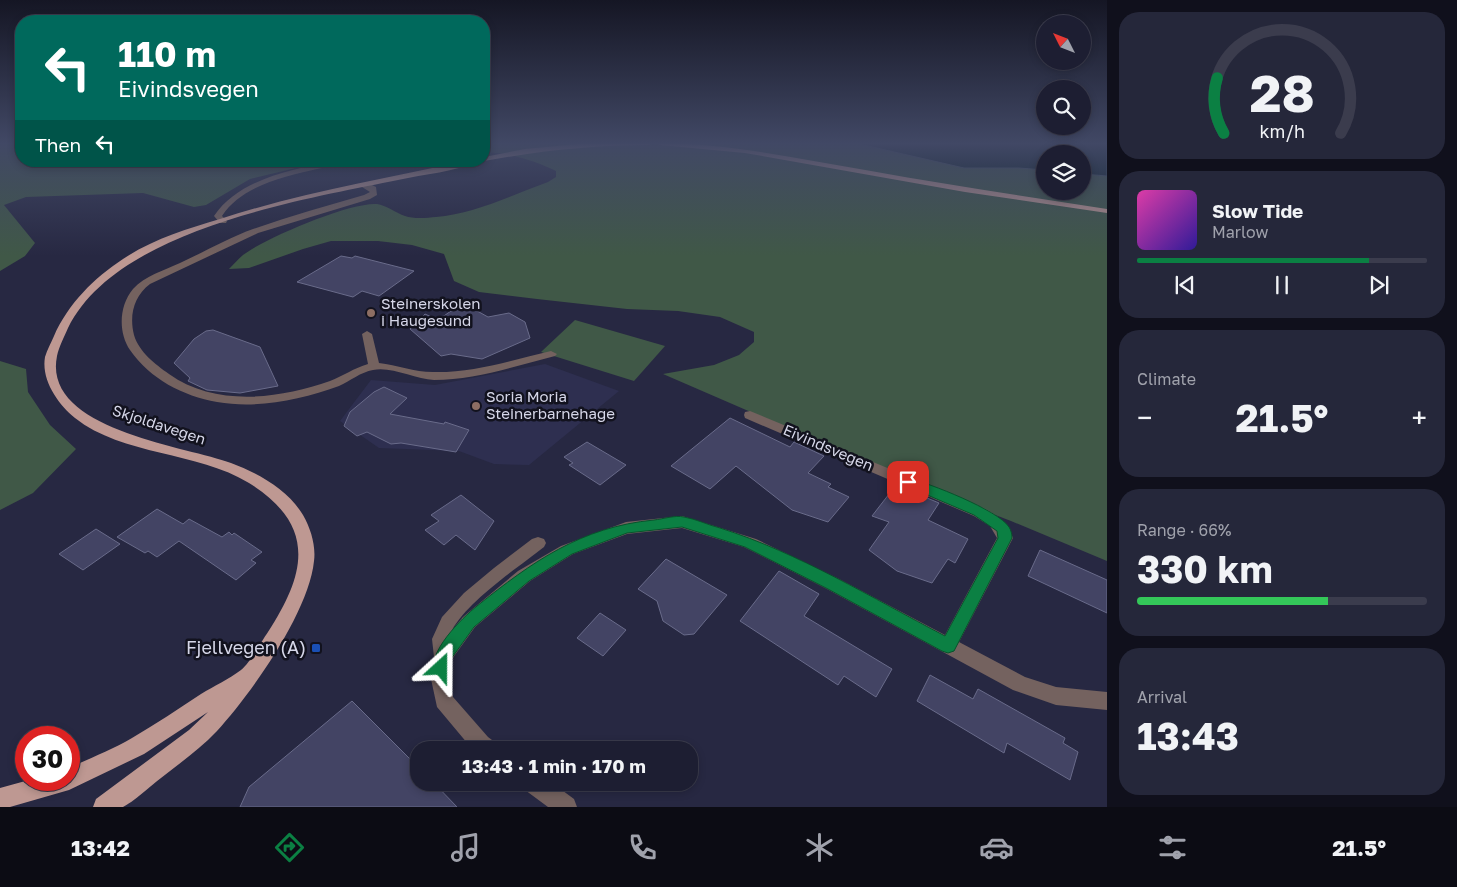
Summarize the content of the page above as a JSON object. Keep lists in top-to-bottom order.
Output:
{
  "streets": {
    "main road": ["Skjoldavegen"],
    "street": ["Eivindsvegen"]
  },
  "places": {
    "other": ["Steinerskolen i Haugesund", "Soria Moria Steinerbarnehage"],
    "transit": ["Fjellvegen (A)"]
  },
  "north": "top left",
  "page": {
    "turn": ["110 m", "Eivindsvegen"],
    "then": "Then",
    "song": ["Slow Tide", "Marlow"],
    "tile": [
      "Climate",
      ["Range · 66%", "330 km"],
      ["Arrival", "13:43"]
    ],
    "heat": ["−", "21.5°", "+"],
    "limit": "30",
    "trip": "13:43 · 1 min · 170 m",
    "tabs": ["13:42", "21.5°"],
    "gauge": ["28", "km/h"]
  }
}
